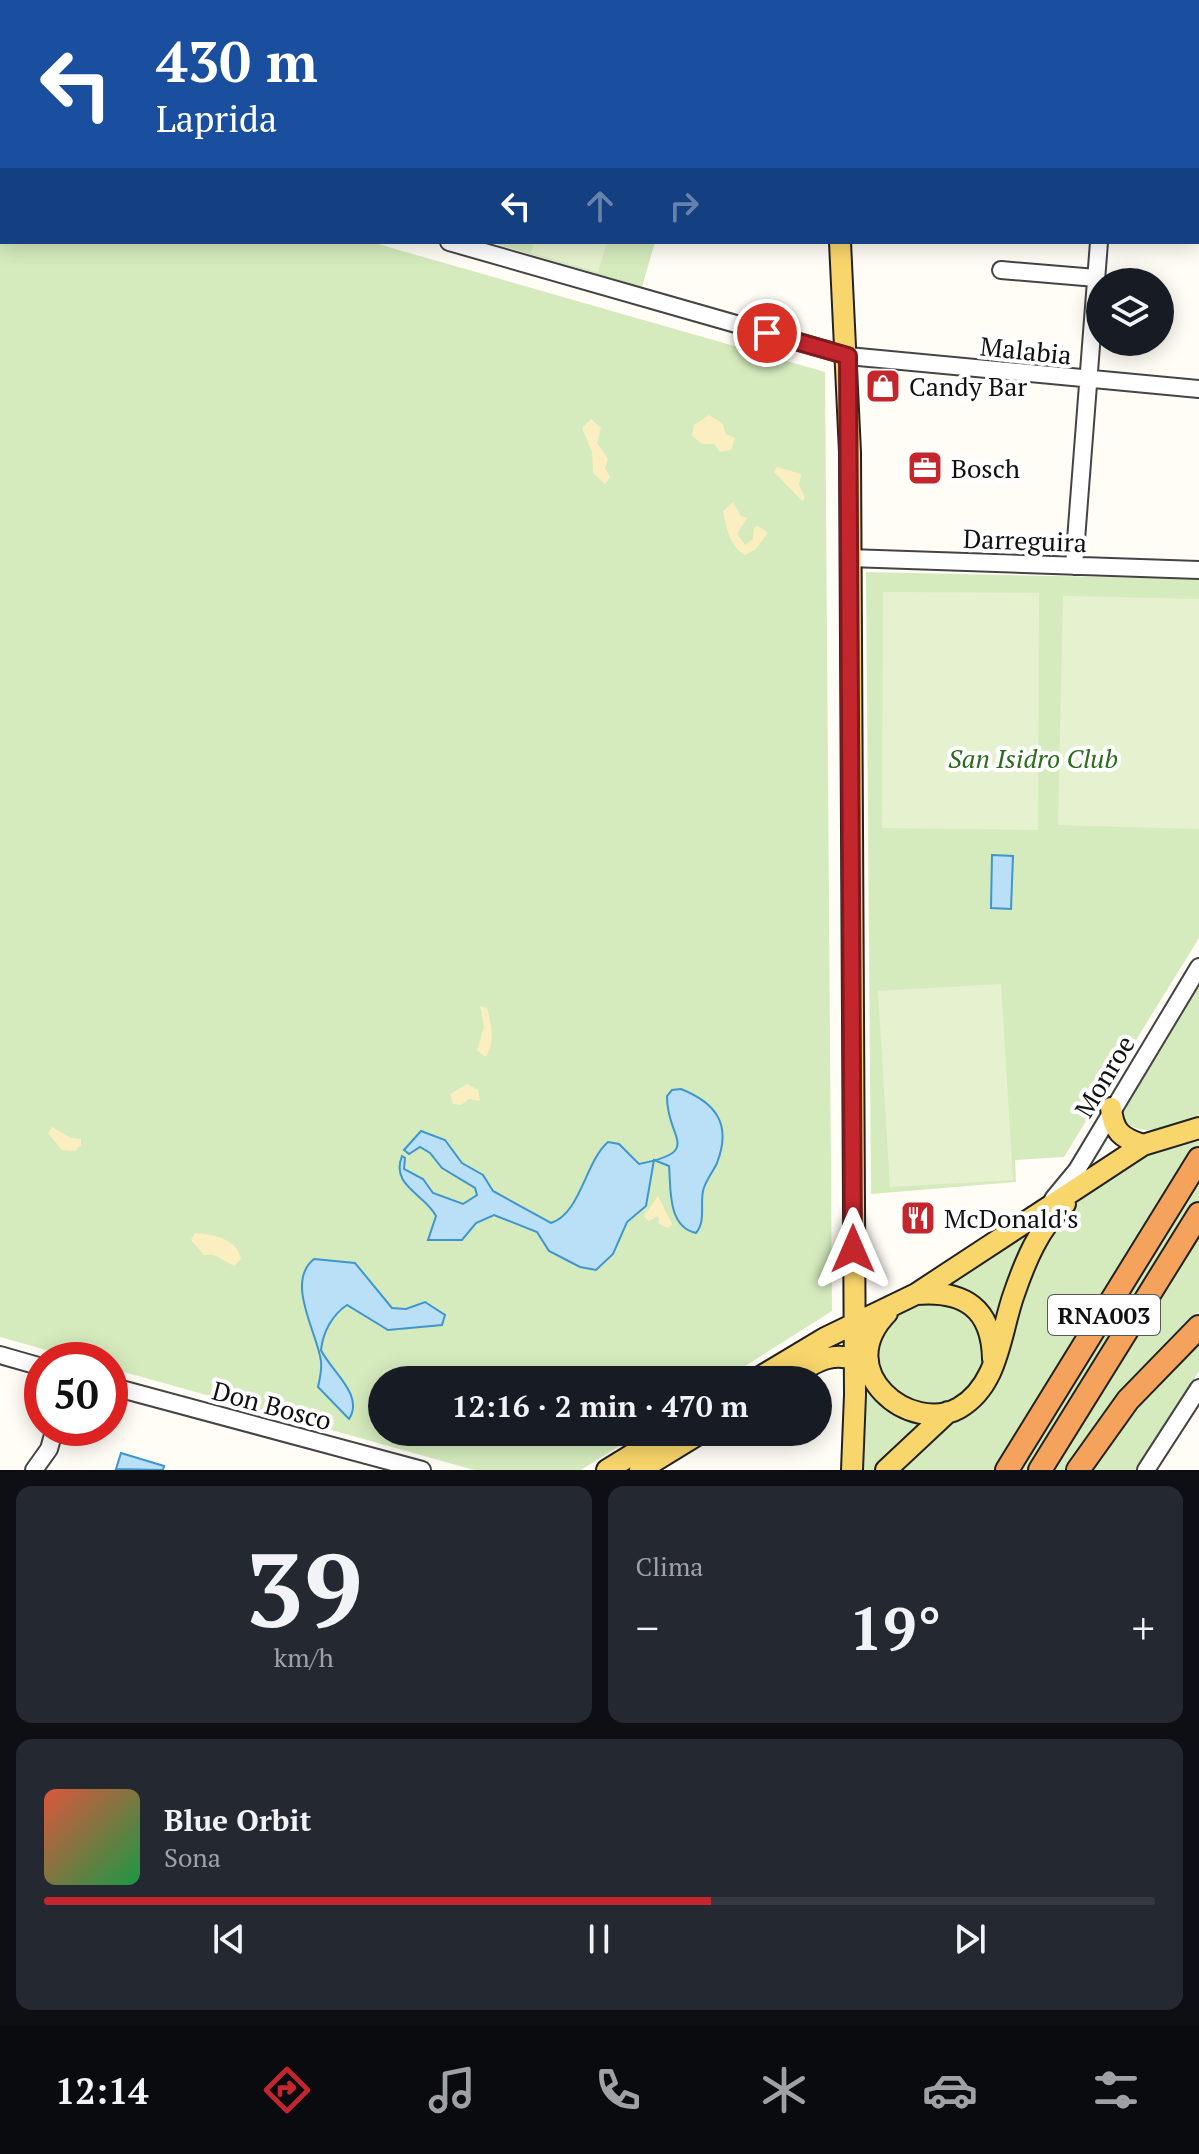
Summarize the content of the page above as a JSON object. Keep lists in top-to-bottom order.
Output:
{
  "streets": {
    "highway": ["RNA003"],
    "street": [
      "Malabia",
      "Darreguira",
      "Monroe",
      "Don Bosco"
    ]
  },
  "parks": ["San Isidro Club"],
  "places": {
    "shop": ["Candy Bar"],
    "office": ["Bosch"],
    "restaurant": ["McDonald's"]
  },
  "page": {
    "turn": ["430 m", "Laprida"],
    "limit": "50",
    "trip": "12:16 · 2 min · 470 m",
    "tile": [
      ["39", "km/h"],
      "Clima"
    ],
    "heat": ["−", "19°", "+"],
    "song": ["Blue Orbit", "Sona"],
    "tabs": "12:14"
  }
}
